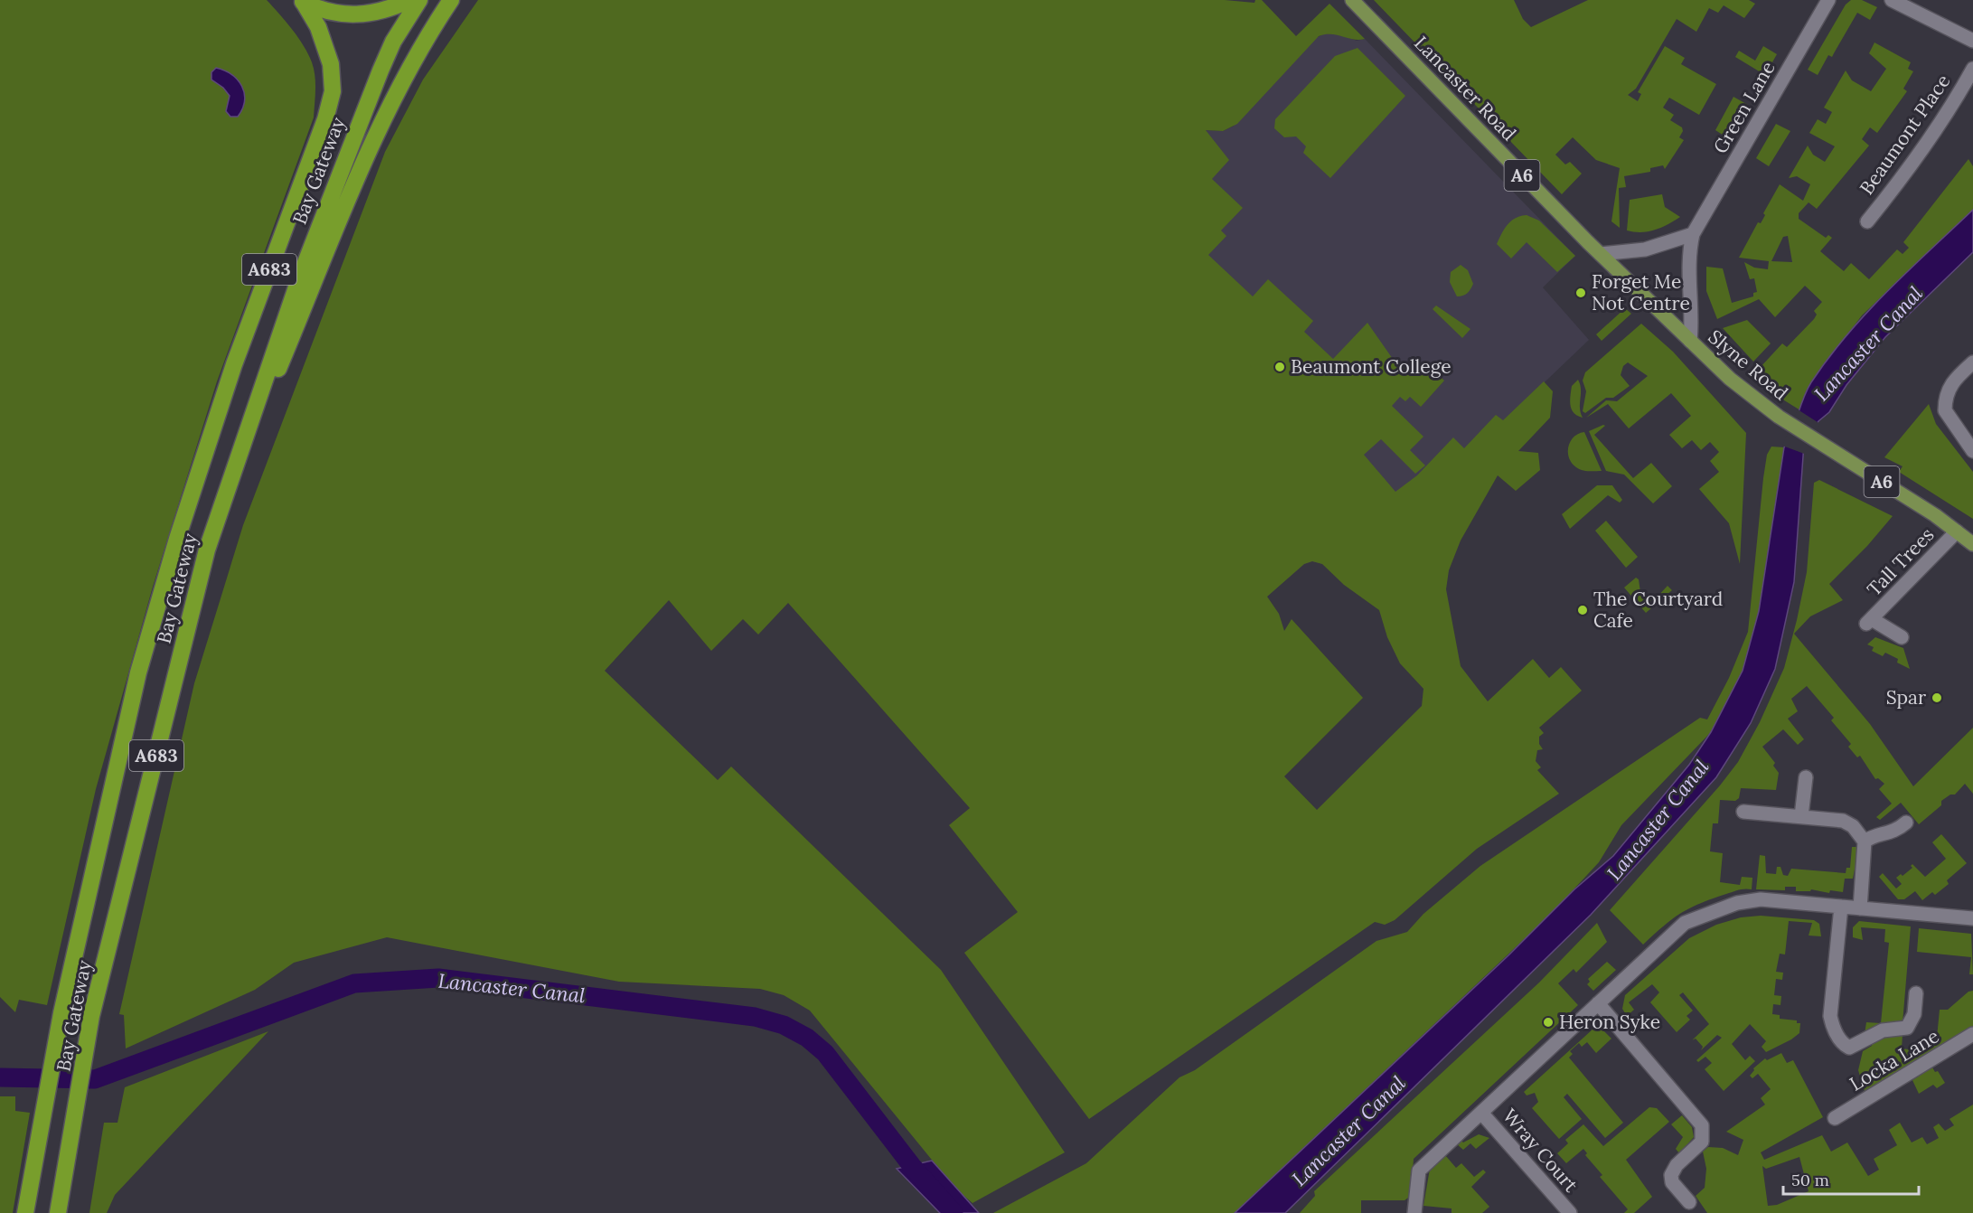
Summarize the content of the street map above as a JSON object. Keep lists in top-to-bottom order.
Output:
{
  "streets": {
    "highway": ["Bay Gateway", "A683"],
    "main road": ["Lancaster Road", "A6", "Slyne Road"],
    "street": [
      "Green Lane",
      "Beaumont Place",
      "Tall Trees",
      "Locka Lane",
      "Wray Court"
    ]
  },
  "crossings": [
    ["Lancaster Road", "Green Lane"],
    ["Lancaster Road", "Slyne Road"],
    ["Green Lane", "Slyne Road"],
    ["Slyne Road", "Tall Trees"]
  ],
  "water": ["Lancaster Canal"],
  "places": [
    "Forget Me Not Centre",
    "Beaumont College",
    "The Courtyard Cafe",
    "Spar",
    "Heron Syke"
  ],
  "scale_bar": "50 m"
}
